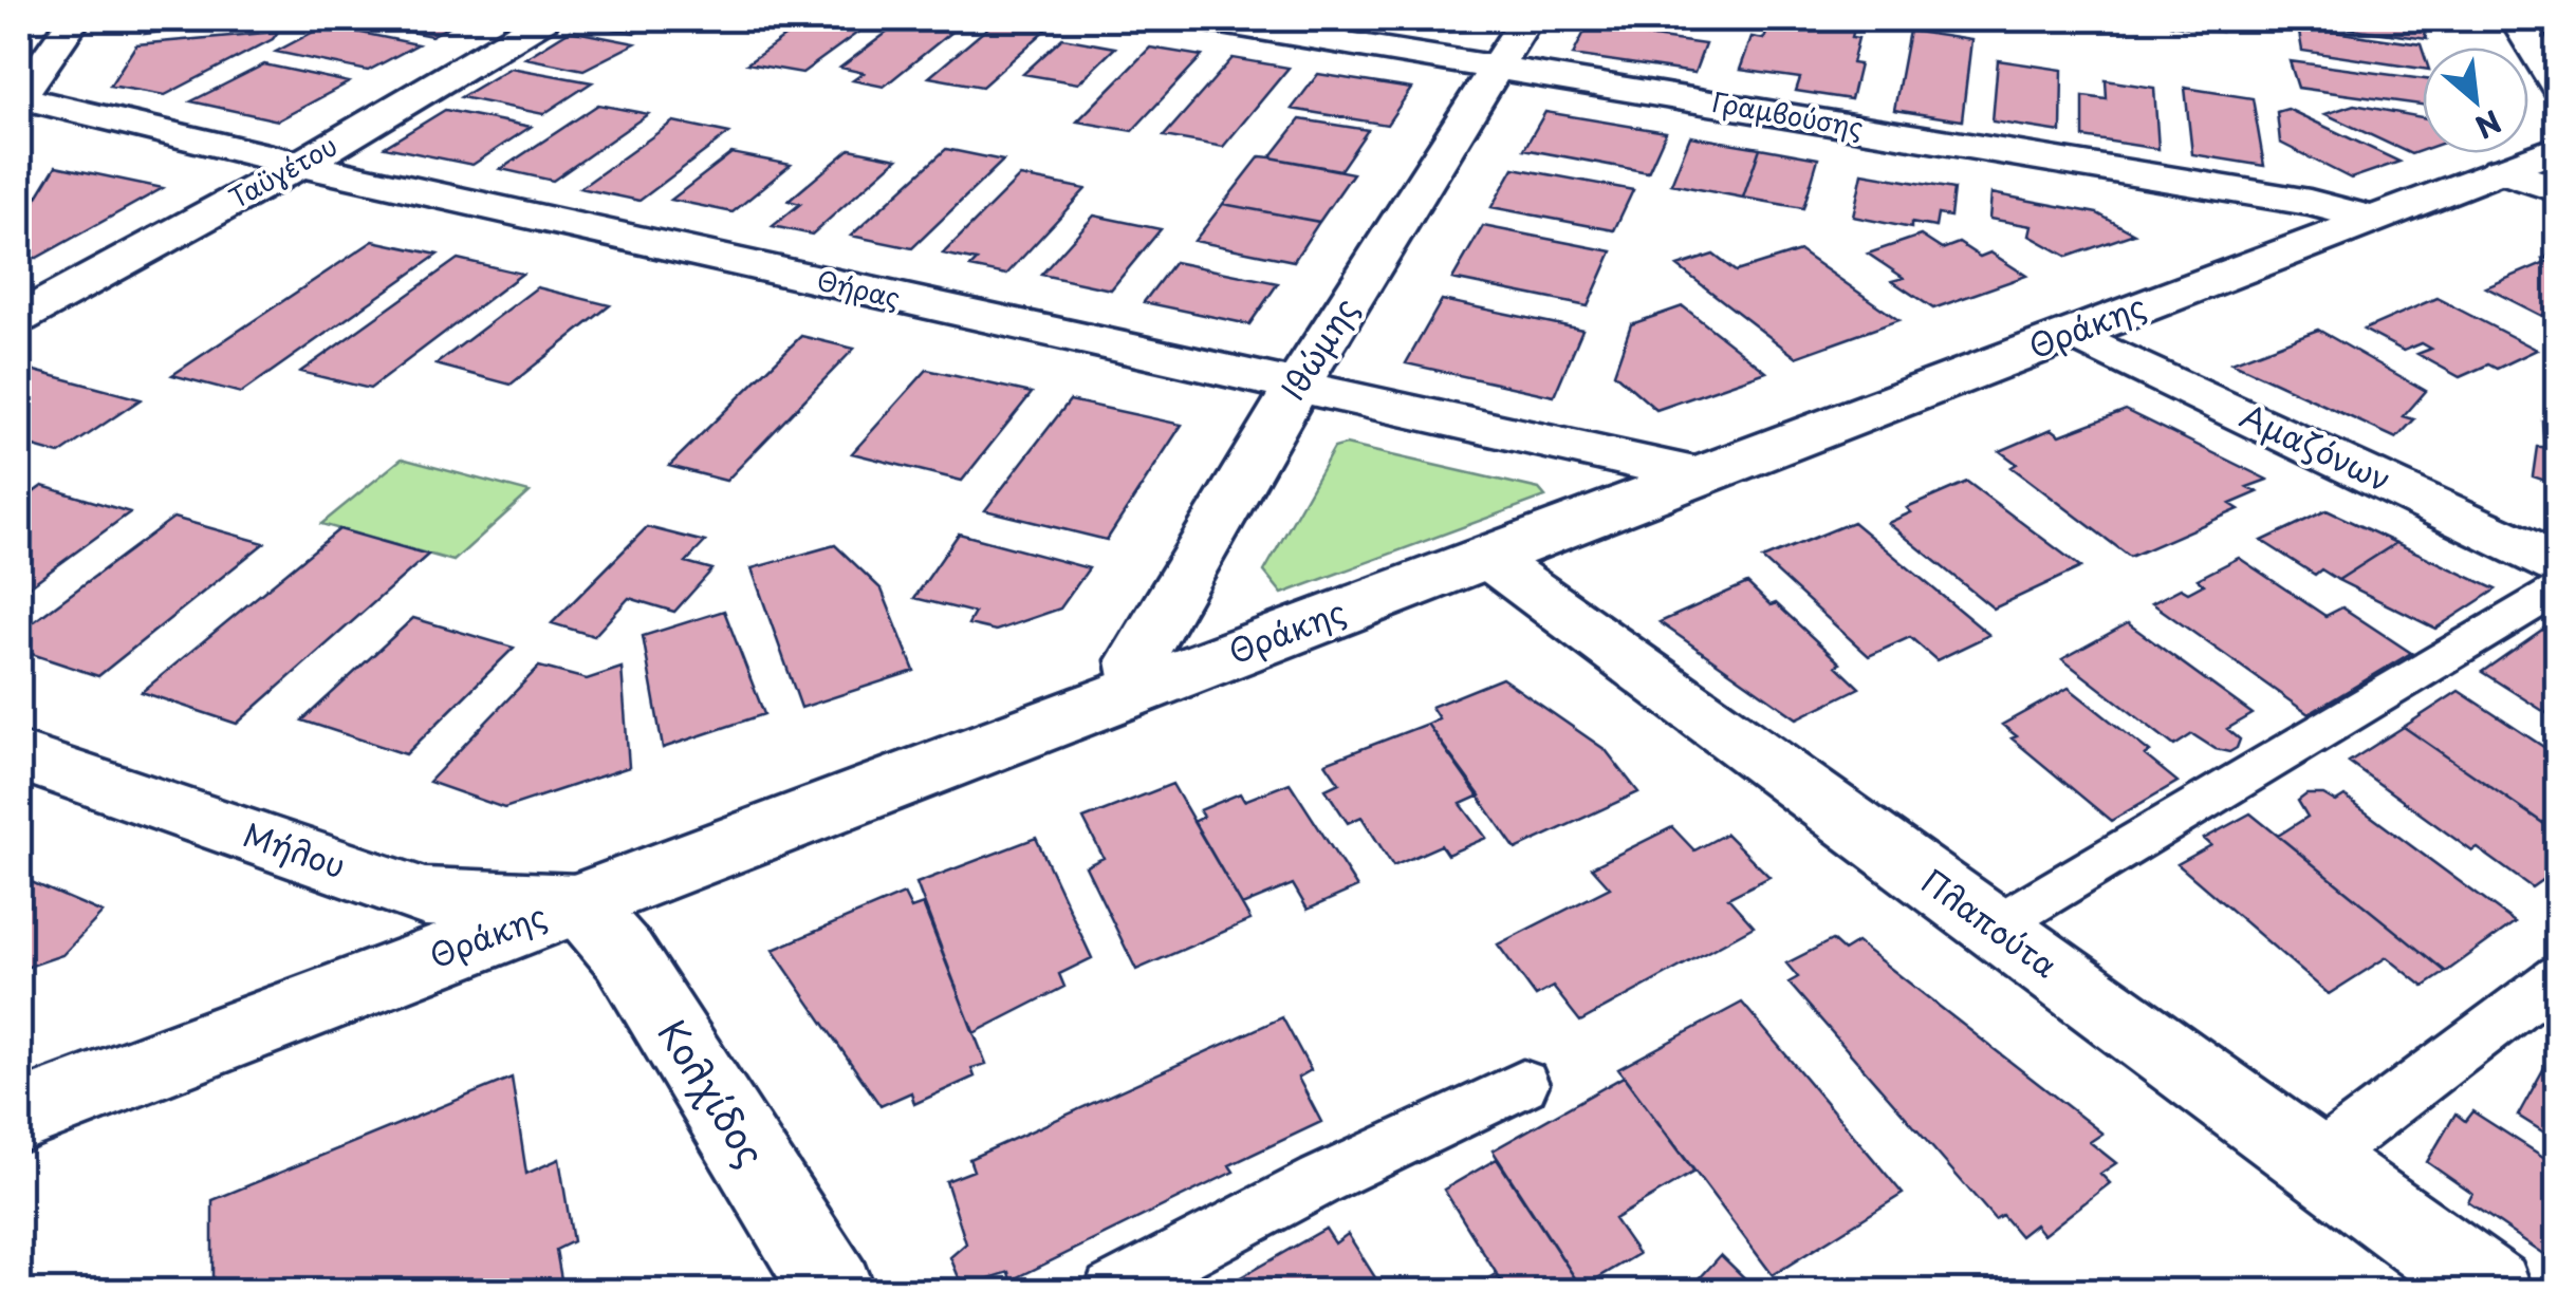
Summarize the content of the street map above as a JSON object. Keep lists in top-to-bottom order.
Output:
{
  "streets": {
    "street": [
      "Γραμβούσης",
      "Ταϋγέτου",
      "Θήρας",
      "Θράκης",
      "Ιθώμης",
      "Αμαζόνων",
      "Μήλου",
      "Πλαπούτα",
      "Κολχίδος"
    ]
  },
  "crossings": [
    ["Γραμβούσης", "Θράκης"],
    ["Γραμβούσης", "Ιθώμης"],
    ["Ταϋγέτου", "Θήρας"],
    ["Θήρας", "Θράκης"],
    ["Θήρας", "Ιθώμης"],
    ["Θράκης", "Ιθώμης"],
    ["Θράκης", "Αμαζόνων"],
    ["Θράκης", "Μήλου"],
    ["Θράκης", "Πλαπούτα"],
    ["Θράκης", "Κολχίδος"],
    ["Μήλου", "Κολχίδος"]
  ],
  "north": "bottom right"
}
